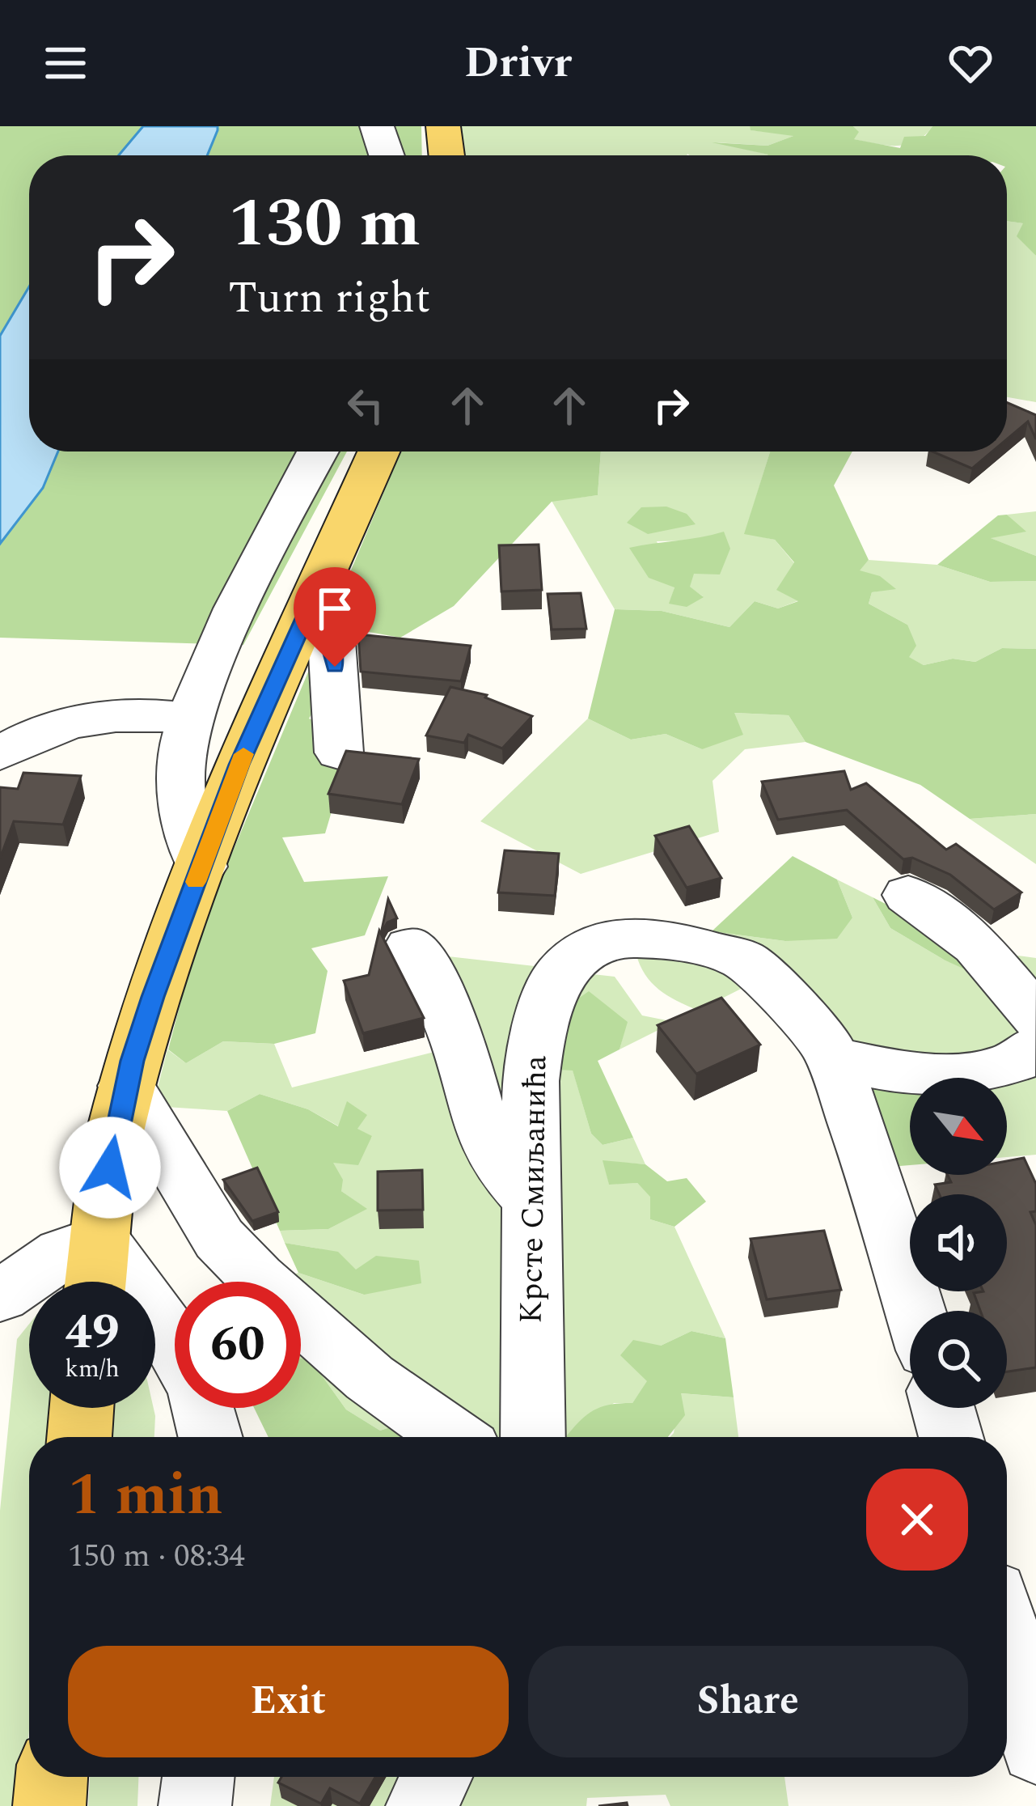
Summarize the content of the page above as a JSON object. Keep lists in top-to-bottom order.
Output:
{
  "streets": {
    "street": ["Крсте Смиљанића"]
  },
  "north": "bottom right",
  "page": {
    "header": "Drivr",
    "turn": ["130 m", "Turn right"],
    "speed": "49 km/h",
    "limit": "60",
    "heading": ["1 min", "150 m · 08:34"],
    "buttons": ["Exit", "Share"]
  }
}
